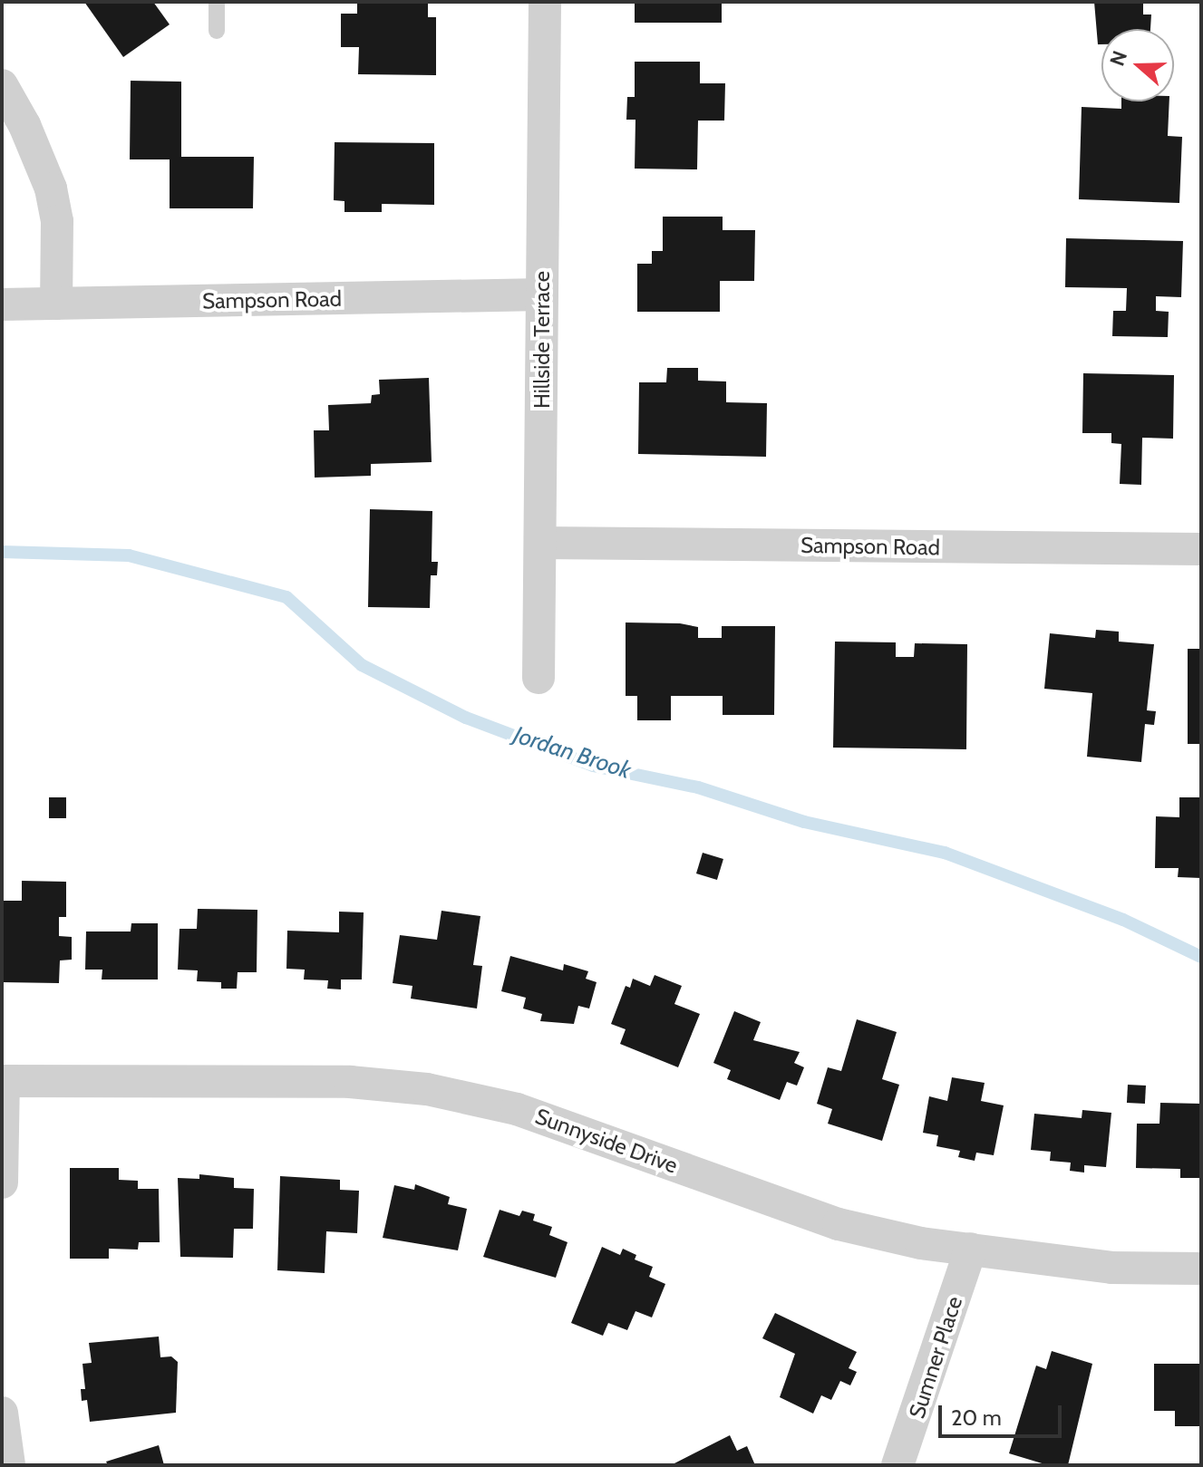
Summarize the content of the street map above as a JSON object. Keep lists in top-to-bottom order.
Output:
{
  "streets": {
    "street": [
      "Sampson Road",
      "Hillside Terrace",
      "Sunnyside Drive",
      "Sumner Place"
    ]
  },
  "crossings": [
    ["Sampson Road", "Hillside Terrace"],
    ["Sunnyside Drive", "Sumner Place"]
  ],
  "water": ["Jordan Brook"],
  "scale_bar": "20 m",
  "north": "left"
}
